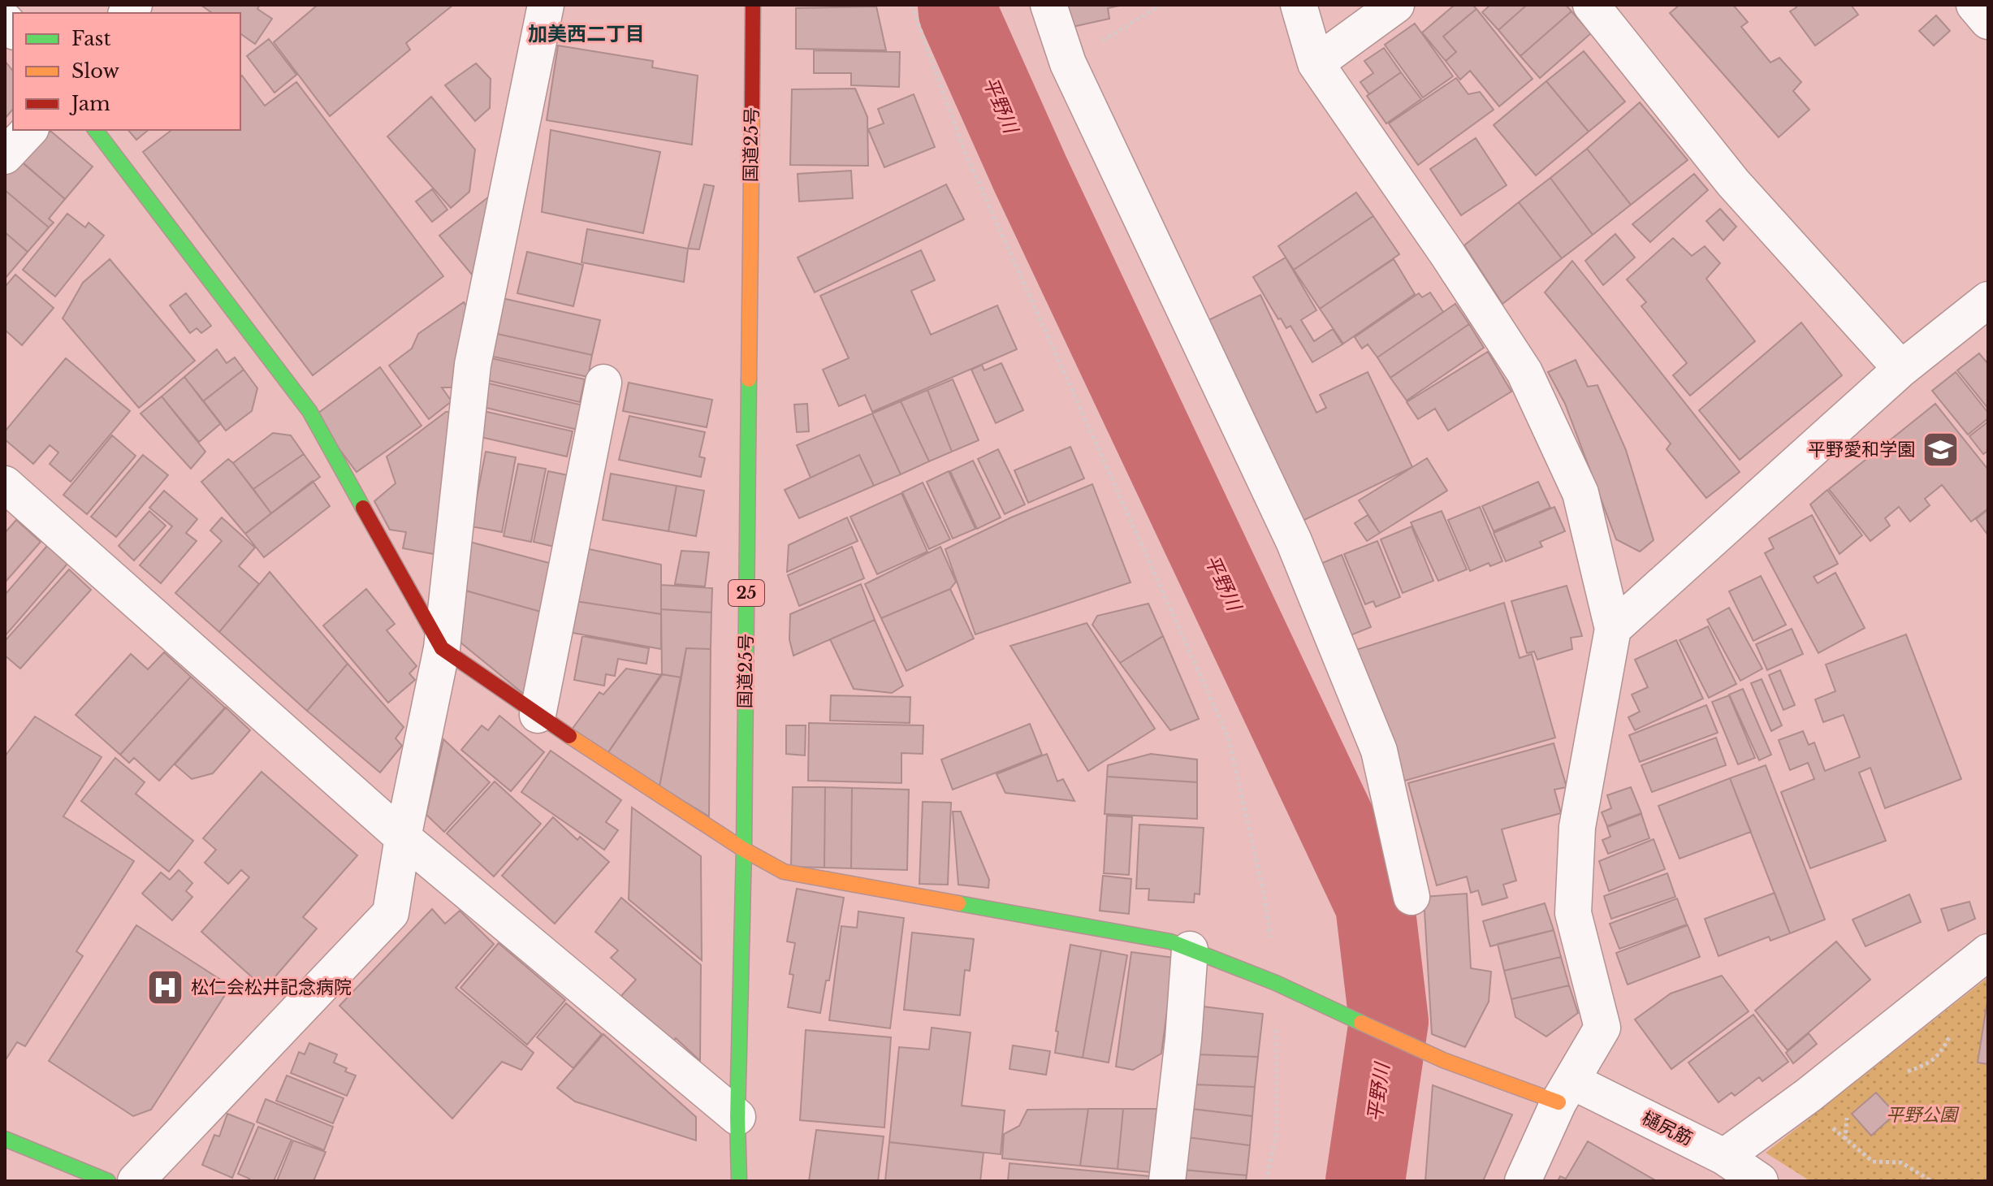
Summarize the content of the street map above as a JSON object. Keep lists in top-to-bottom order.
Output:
{
  "streets": {
    "main road": ["国道25号", "25"],
    "street": ["樋尻筋"]
  },
  "districts": ["加美西二丁目"],
  "water": ["平野川"],
  "parks": ["平野公園"],
  "places": {
    "school or university": ["平野愛和学園"],
    "hospital": ["松仁会松井記念病院"]
  },
  "legend": ["Fast", "Slow", "Jam"]
}
